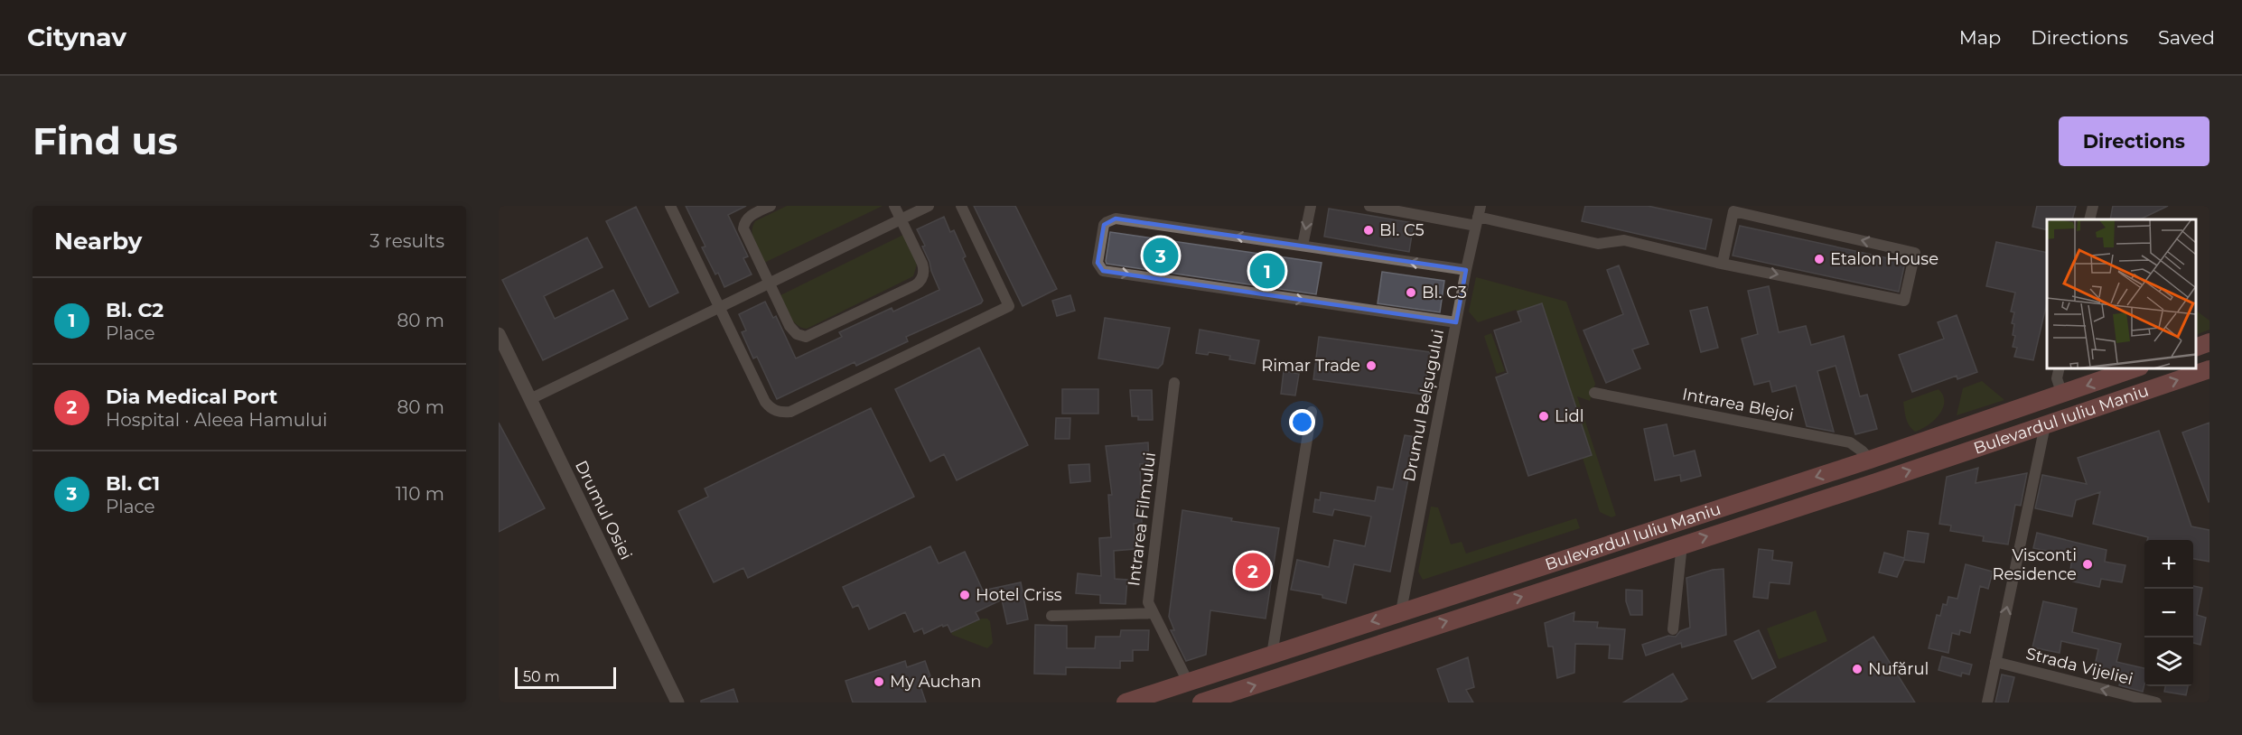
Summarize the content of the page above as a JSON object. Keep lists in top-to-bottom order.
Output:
{
  "streets": {
    "main road": ["Bulevardul Iuliu Maniu"],
    "street": [
      "Intrarea Blejoi",
      "Drumul Belșugului",
      "Drumul Osiei",
      "Intrarea Filmului",
      "Strada Vijeliei"
    ]
  },
  "crossings": [
    ["Intrarea Blejoi", "Bulevardul Iuliu Maniu"],
    ["Drumul Belșugului", "Bulevardul Iuliu Maniu"],
    ["Bulevardul Iuliu Maniu", "Intrarea Filmului"]
  ],
  "one_way": ["Strada Vijeliei"],
  "places": [
    "Bl. C5",
    "Etalon House",
    "Bl. C3",
    "Rimar Trade",
    "Lidl",
    "Visconti Residence",
    "Hotel Criss",
    "Nufărul",
    "My Auchan"
  ],
  "scale_bar": "50 m",
  "page": {
    "header": "Citynav",
    "nav": ["Map", "Directions", "Saved"],
    "buttons": "Directions",
    "title": "Find us",
    "heading": ["Nearby", "3 results"],
    "pins": ["3", "1", "2"],
    "list": [
      {
        "mark": "1",
        "name": "Bl. C2",
        "note": "Place",
        "value": "80 m"
      },
      {
        "mark": "2",
        "name": "Dia Medical Port",
        "note": "Hospital · Aleea Hamului",
        "value": "80 m"
      },
      {
        "mark": "3",
        "name": "Bl. C1",
        "note": "Place",
        "value": "110 m"
      }
    ],
    "map_buttons": ["+", "−"],
    "scale": "50 m"
  }
}
